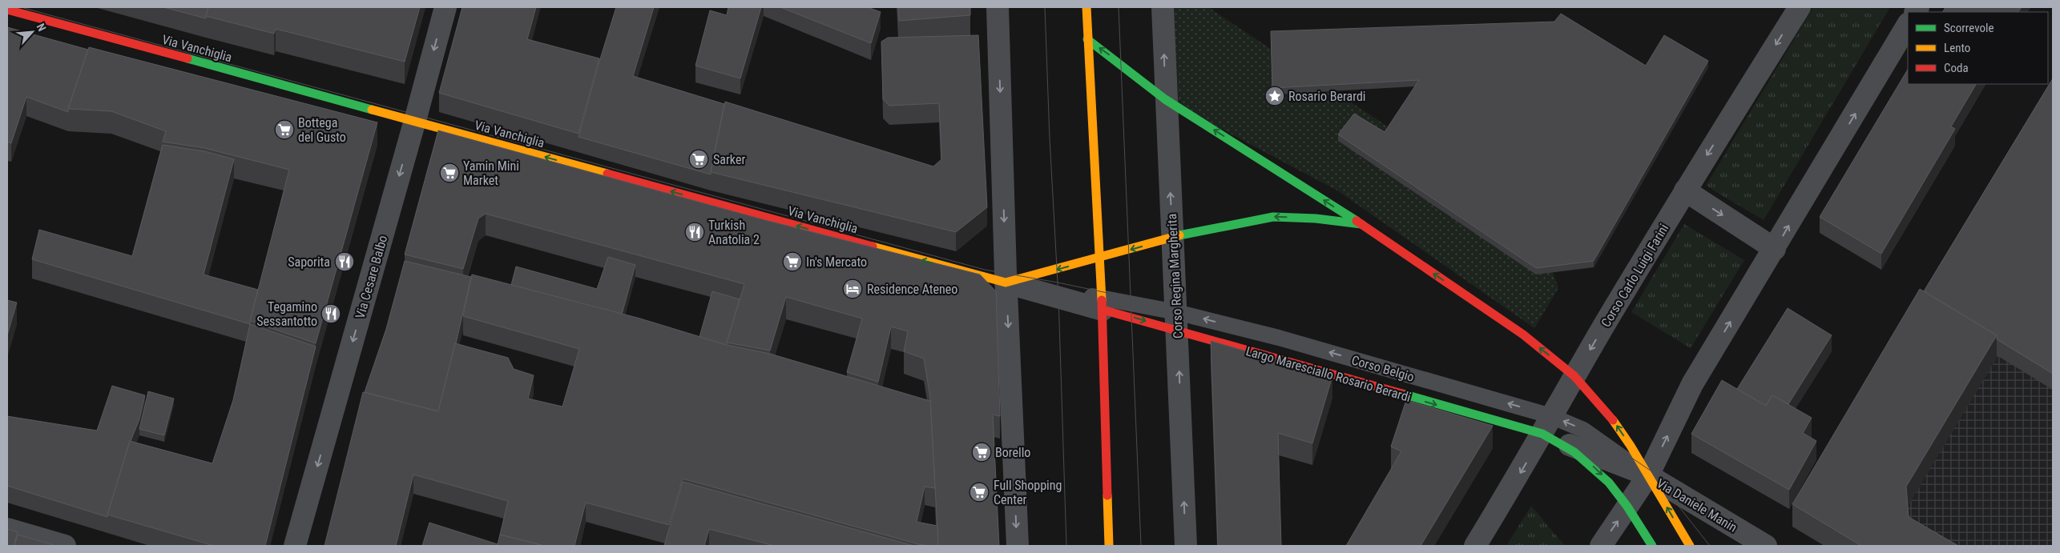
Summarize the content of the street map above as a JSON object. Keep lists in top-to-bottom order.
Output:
{
  "streets": {
    "main road": ["Via Vanchiglia", "Corso Belgio"],
    "street": [
      "Corso Carlo Luigi Farini",
      "Corso Regina Margherita",
      "Via Cesare Balbo",
      "Via Daniele Manin"
    ]
  },
  "crossings": [
    ["Via Vanchiglia", "Via Cesare Balbo"],
    ["Corso Carlo Luigi Farini", "Corso Belgio"],
    ["Corso Regina Margherita", "Corso Belgio"]
  ],
  "one_way": ["Via Vanchiglia", "Via Cesare Balbo"],
  "places": {
    "place": ["Rosario Berardi"],
    "supermarket": [
      "Bottega del Gusto",
      "Sarker",
      "Yamin Mini Market",
      "In's Mercato",
      "Borello",
      "Full Shopping Center"
    ],
    "restaurant": ["Turkish Anatolia 2", "Saporita", "Tegamino Sessantotto"],
    "hotel": ["Residence Ateneo"]
  },
  "legend": ["Scorrevole", "Lento", "Coda"],
  "north": "top right"
}
